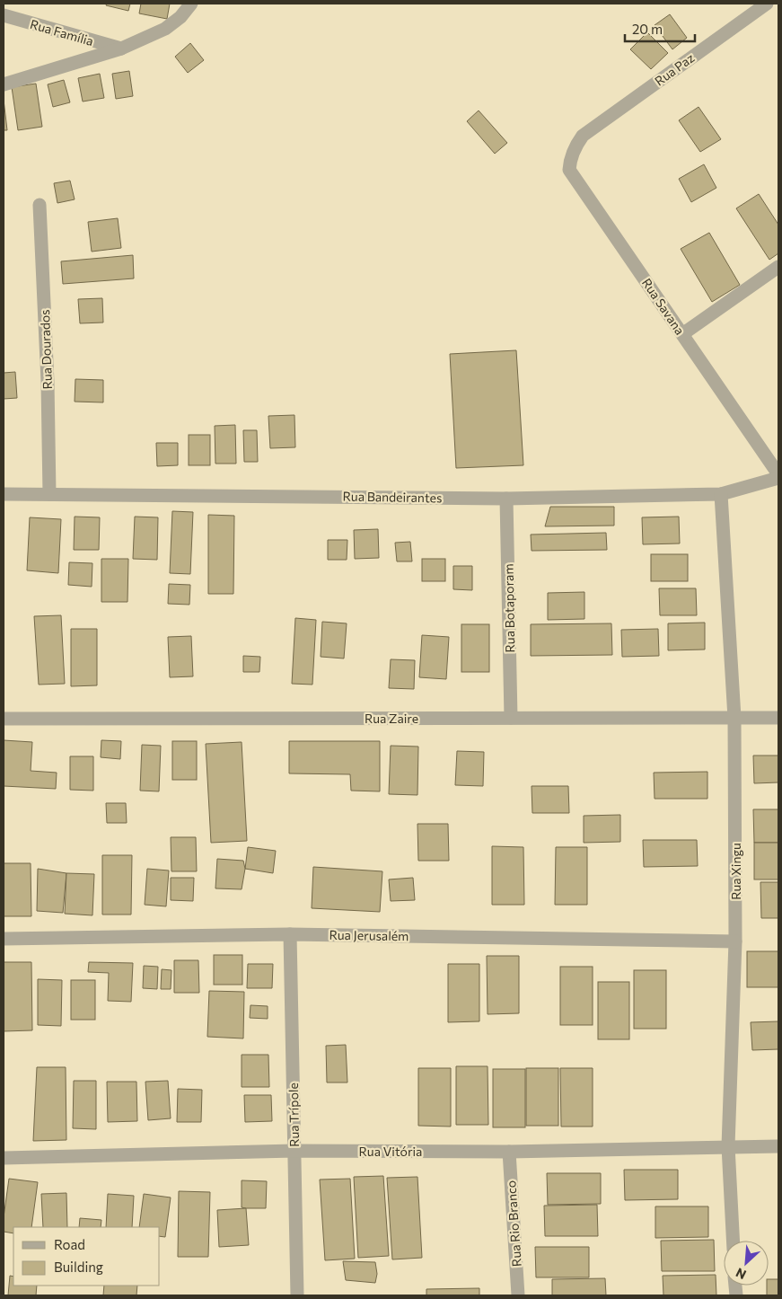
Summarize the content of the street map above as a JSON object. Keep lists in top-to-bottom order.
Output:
{
  "streets": {
    "street": [
      "Rua Família",
      "Rua Paz",
      "Rua Savana",
      "Rua Dourados",
      "Rua Bandeirantes",
      "Rua Botaporam",
      "Rua Zaire",
      "Rua Xingu",
      "Rua Jerusalém",
      "Rua Trípole",
      "Rua Vitória",
      "Rua Rio Branco"
    ]
  },
  "crossings": [
    ["Rua Paz", "Rua Savana"],
    ["Rua Savana", "Rua Bandeirantes"],
    ["Rua Dourados", "Rua Bandeirantes"],
    ["Rua Bandeirantes", "Rua Botaporam"],
    ["Rua Bandeirantes", "Rua Xingu"],
    ["Rua Botaporam", "Rua Zaire"],
    ["Rua Zaire", "Rua Xingu"],
    ["Rua Xingu", "Rua Jerusalém"],
    ["Rua Xingu", "Rua Vitória"],
    ["Rua Jerusalém", "Rua Trípole"],
    ["Rua Trípole", "Rua Vitória"],
    ["Rua Vitória", "Rua Rio Branco"]
  ],
  "legend": ["Road", "Building"],
  "scale_bar": "20 m",
  "north": "bottom left"
}
